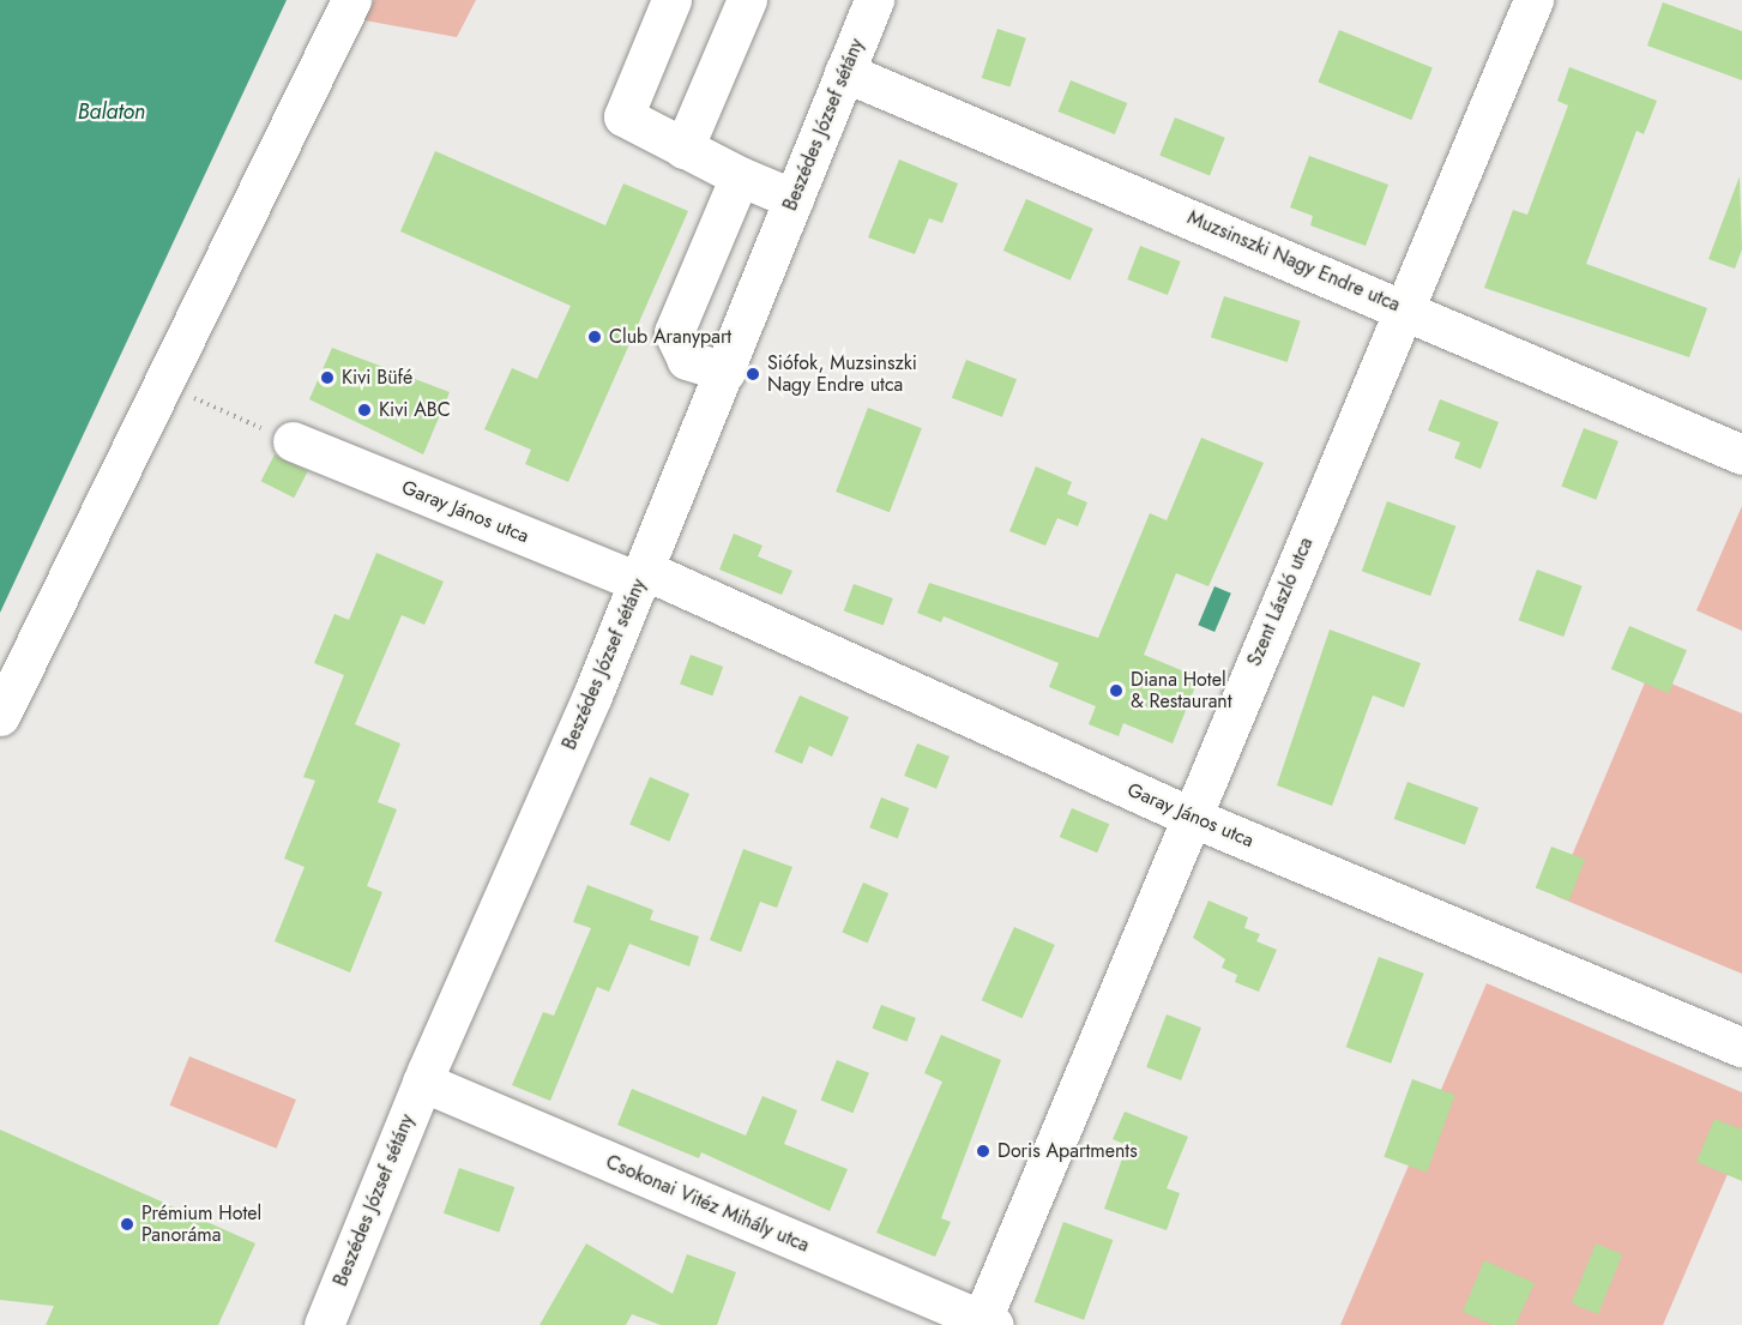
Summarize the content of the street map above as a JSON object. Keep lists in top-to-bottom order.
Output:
{
  "streets": {
    "street": [
      "Beszédes József sétány",
      "Muzsinszki Nagy Endre utca",
      "Garay János utca",
      "Szent László utca",
      "Csokonai Vitéz Mihály utca"
    ]
  },
  "crossings": [
    ["Beszédes József sétány", "Muzsinszki Nagy Endre utca"],
    ["Beszédes József sétány", "Garay János utca"],
    ["Beszédes József sétány", "Csokonai Vitéz Mihály utca"],
    ["Muzsinszki Nagy Endre utca", "Szent László utca"],
    ["Garay János utca", "Szent László utca"],
    ["Szent László utca", "Csokonai Vitéz Mihály utca"]
  ],
  "water": ["Balaton"],
  "places": [
    "Club Aranypart",
    "Siófok, Muzsinszki Nagy Endre utca",
    "Kivi Büfé",
    "Kivi ABC",
    "Diana Hotel & Restaurant",
    "Doris Apartments",
    "Prémium Hotel Panoráma"
  ]
}
